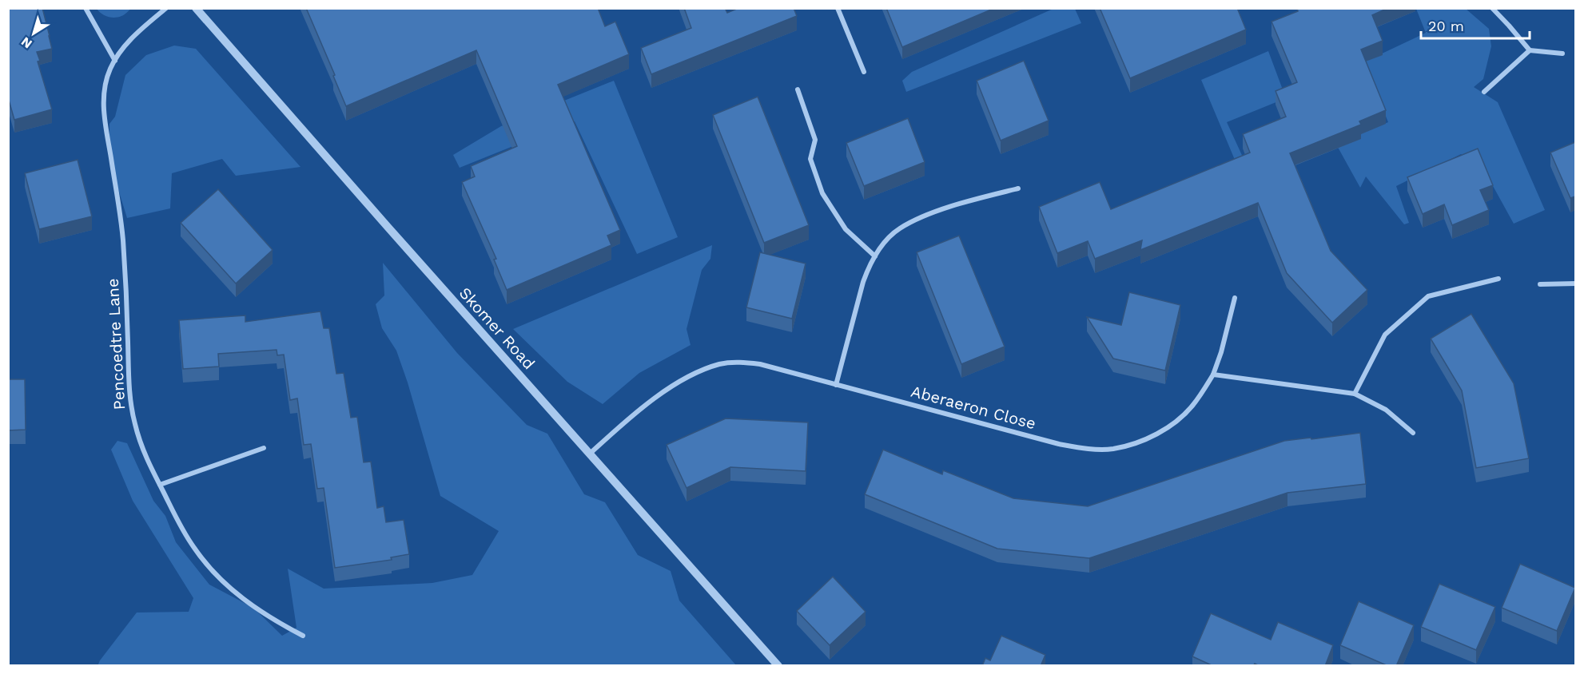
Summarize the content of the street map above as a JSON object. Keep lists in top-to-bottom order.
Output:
{
  "streets": {
    "street": ["Skomer Road", "Pencoedtre Lane", "Aberaeron Close"]
  },
  "crossings": [
    ["Skomer Road", "Aberaeron Close"]
  ],
  "scale_bar": "20 m",
  "north": "bottom left"
}
